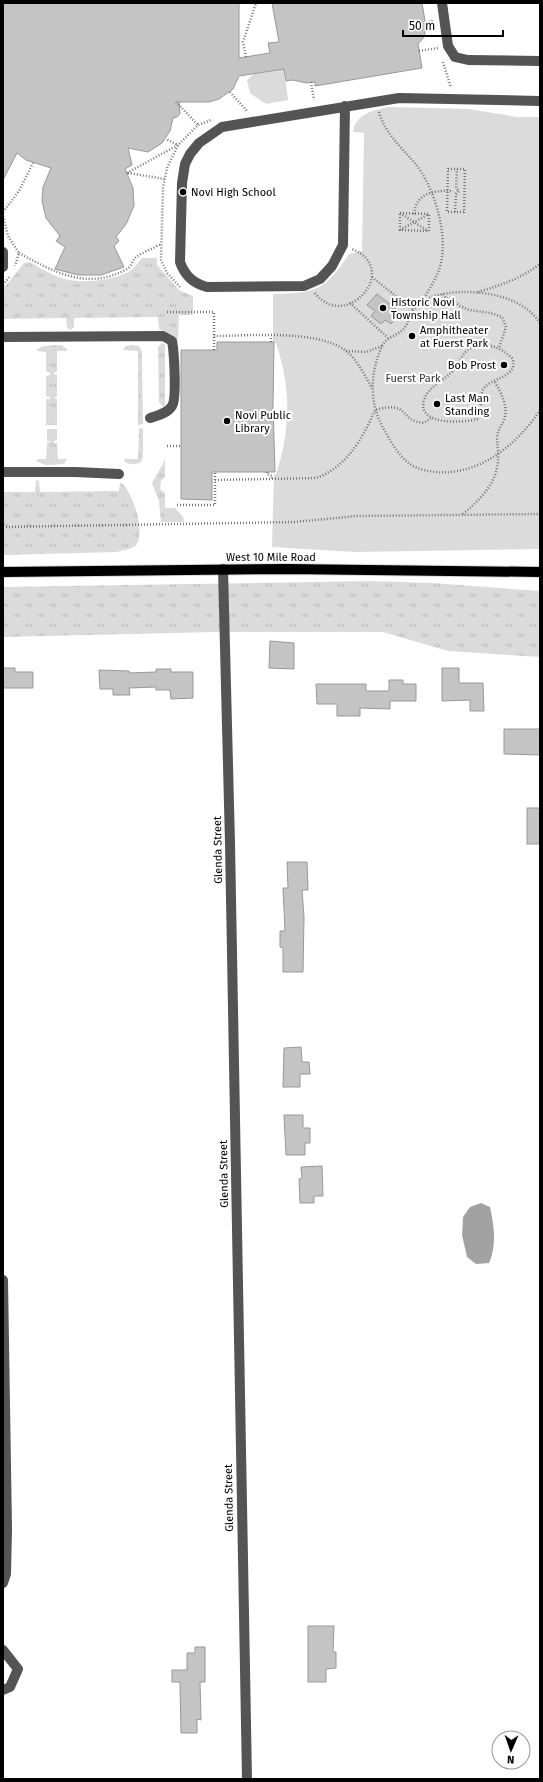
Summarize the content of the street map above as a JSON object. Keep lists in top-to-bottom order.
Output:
{
  "streets": {
    "main road": ["West 10 Mile Road"],
    "street": ["Glenda Street"]
  },
  "crossings": [
    ["West 10 Mile Road", "Glenda Street"]
  ],
  "parks": ["Fuerst Park"],
  "places": [
    "Novi High School",
    "Historic Novi Township Hall",
    "Amphitheater at Fuerst Park",
    "Bob Prost",
    "Last Man Standing",
    "Novi Public Library"
  ],
  "scale_bar": "50 m",
  "north": "bottom"
}
